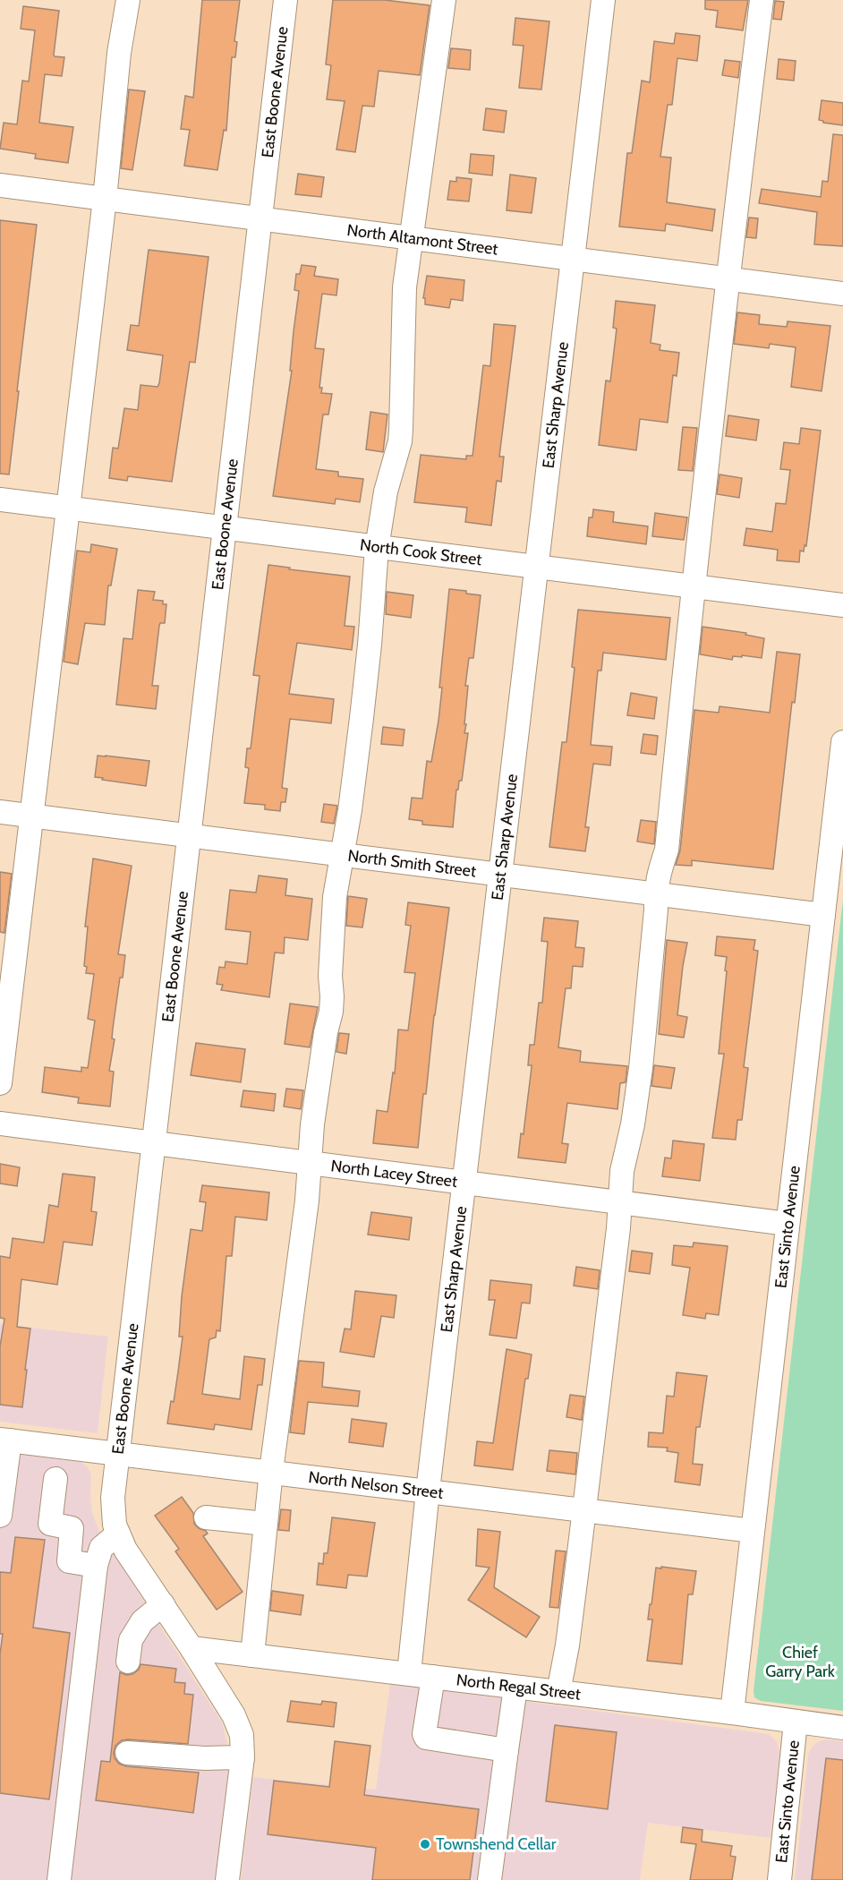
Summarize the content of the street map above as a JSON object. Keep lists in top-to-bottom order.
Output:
{
  "streets": {
    "street": [
      "East Boone Avenue",
      "North Altamont Street",
      "East Sharp Avenue",
      "North Cook Street",
      "North Smith Street",
      "North Lacey Street",
      "East Sinto Avenue",
      "North Nelson Street",
      "North Regal Street"
    ]
  },
  "crossings": [
    ["East Boone Avenue", "North Altamont Street"],
    ["East Boone Avenue", "North Cook Street"],
    ["East Boone Avenue", "North Smith Street"],
    ["East Boone Avenue", "North Lacey Street"],
    ["East Boone Avenue", "North Nelson Street"],
    ["East Boone Avenue", "North Regal Street"],
    ["North Altamont Street", "East Sharp Avenue"],
    ["East Sharp Avenue", "North Cook Street"],
    ["East Sharp Avenue", "North Smith Street"],
    ["East Sharp Avenue", "North Lacey Street"],
    ["East Sharp Avenue", "North Nelson Street"],
    ["East Sharp Avenue", "North Regal Street"],
    ["North Smith Street", "East Sinto Avenue"],
    ["North Lacey Street", "East Sinto Avenue"],
    ["East Sinto Avenue", "North Nelson Street"],
    ["East Sinto Avenue", "North Regal Street"]
  ],
  "parks": ["Chief Garry Park"],
  "places": ["Townshend Cellar"]
}
